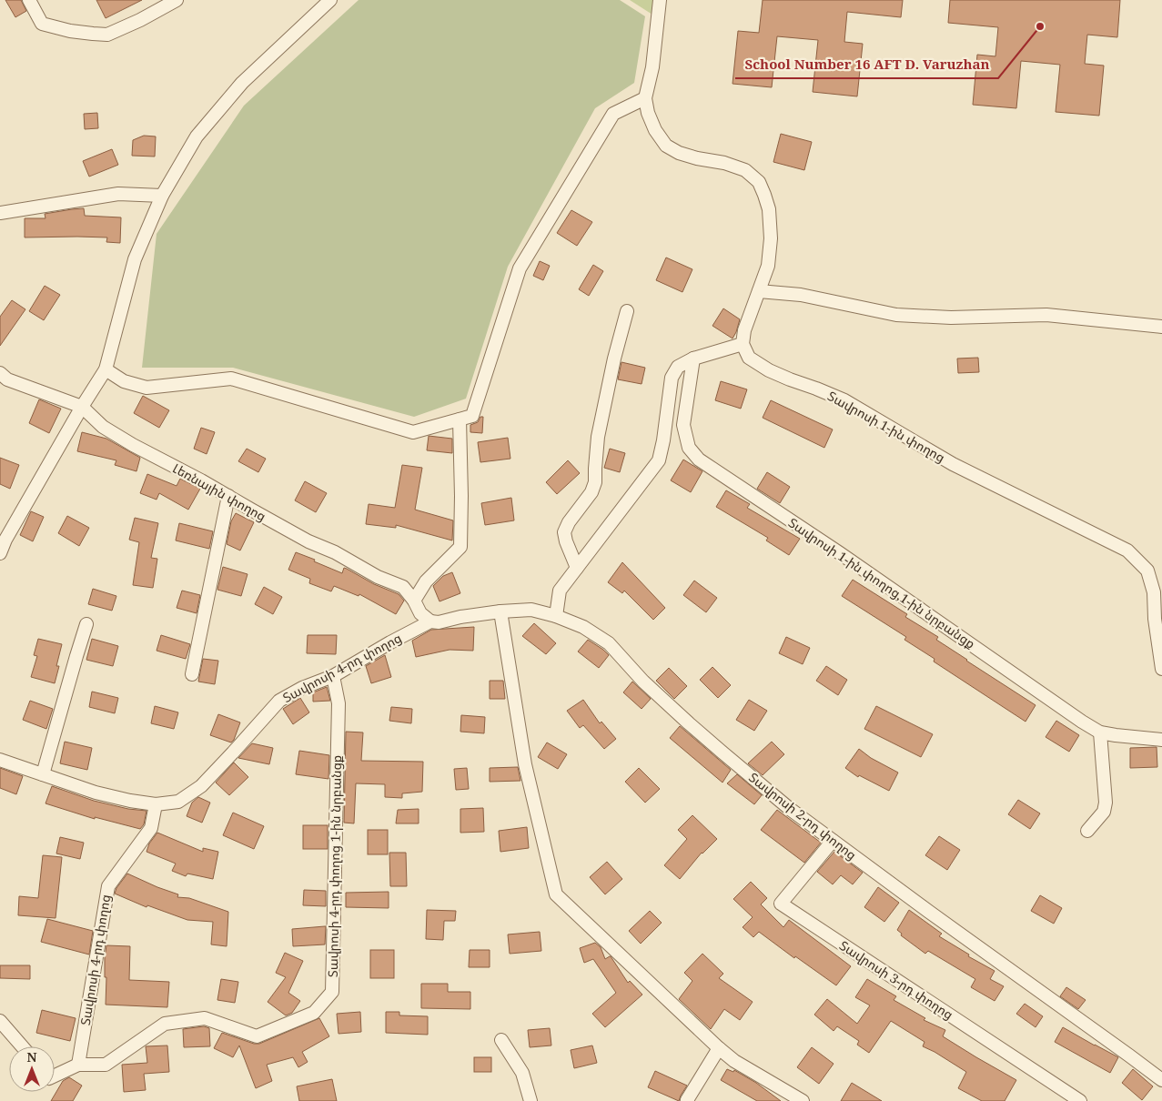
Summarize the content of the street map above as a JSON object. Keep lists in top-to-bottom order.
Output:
{
  "streets": {
    "street": [
      "Տավրոսի 1-ին փողոց",
      "Լեռնային փողոց",
      "Տավրոսի 1-ին փողոց,1-ին նրբանցք",
      "Տավրոսի 4-րդ փողոց",
      "Տավրոսի 2-րդ փողոց",
      "Տավրոսի 4-րդ փողոց 1-ին նրբանցք",
      "Տավրոսի 3-րդ փողոց"
    ]
  },
  "crossings": [
    ["Լեռնային փողոց", "Տավրոսի 4-րդ փողոց"],
    ["Լեռնային փողոց", "Տավրոսի 2-րդ փողոց"],
    ["Տավրոսի 4-րդ փողոց", "Տավրոսի 2-րդ փողոց"],
    ["Տավրոսի 4-րդ փողոց", "Տավրոսի 4-րդ փողոց 1-ին նրբանցք"],
    ["Տավրոսի 2-րդ փողոց", "Տավրոսի 3-րդ փողոց"]
  ],
  "places": ["School Number 16 AFT D. Varuzhan"],
  "north": "top"
}
